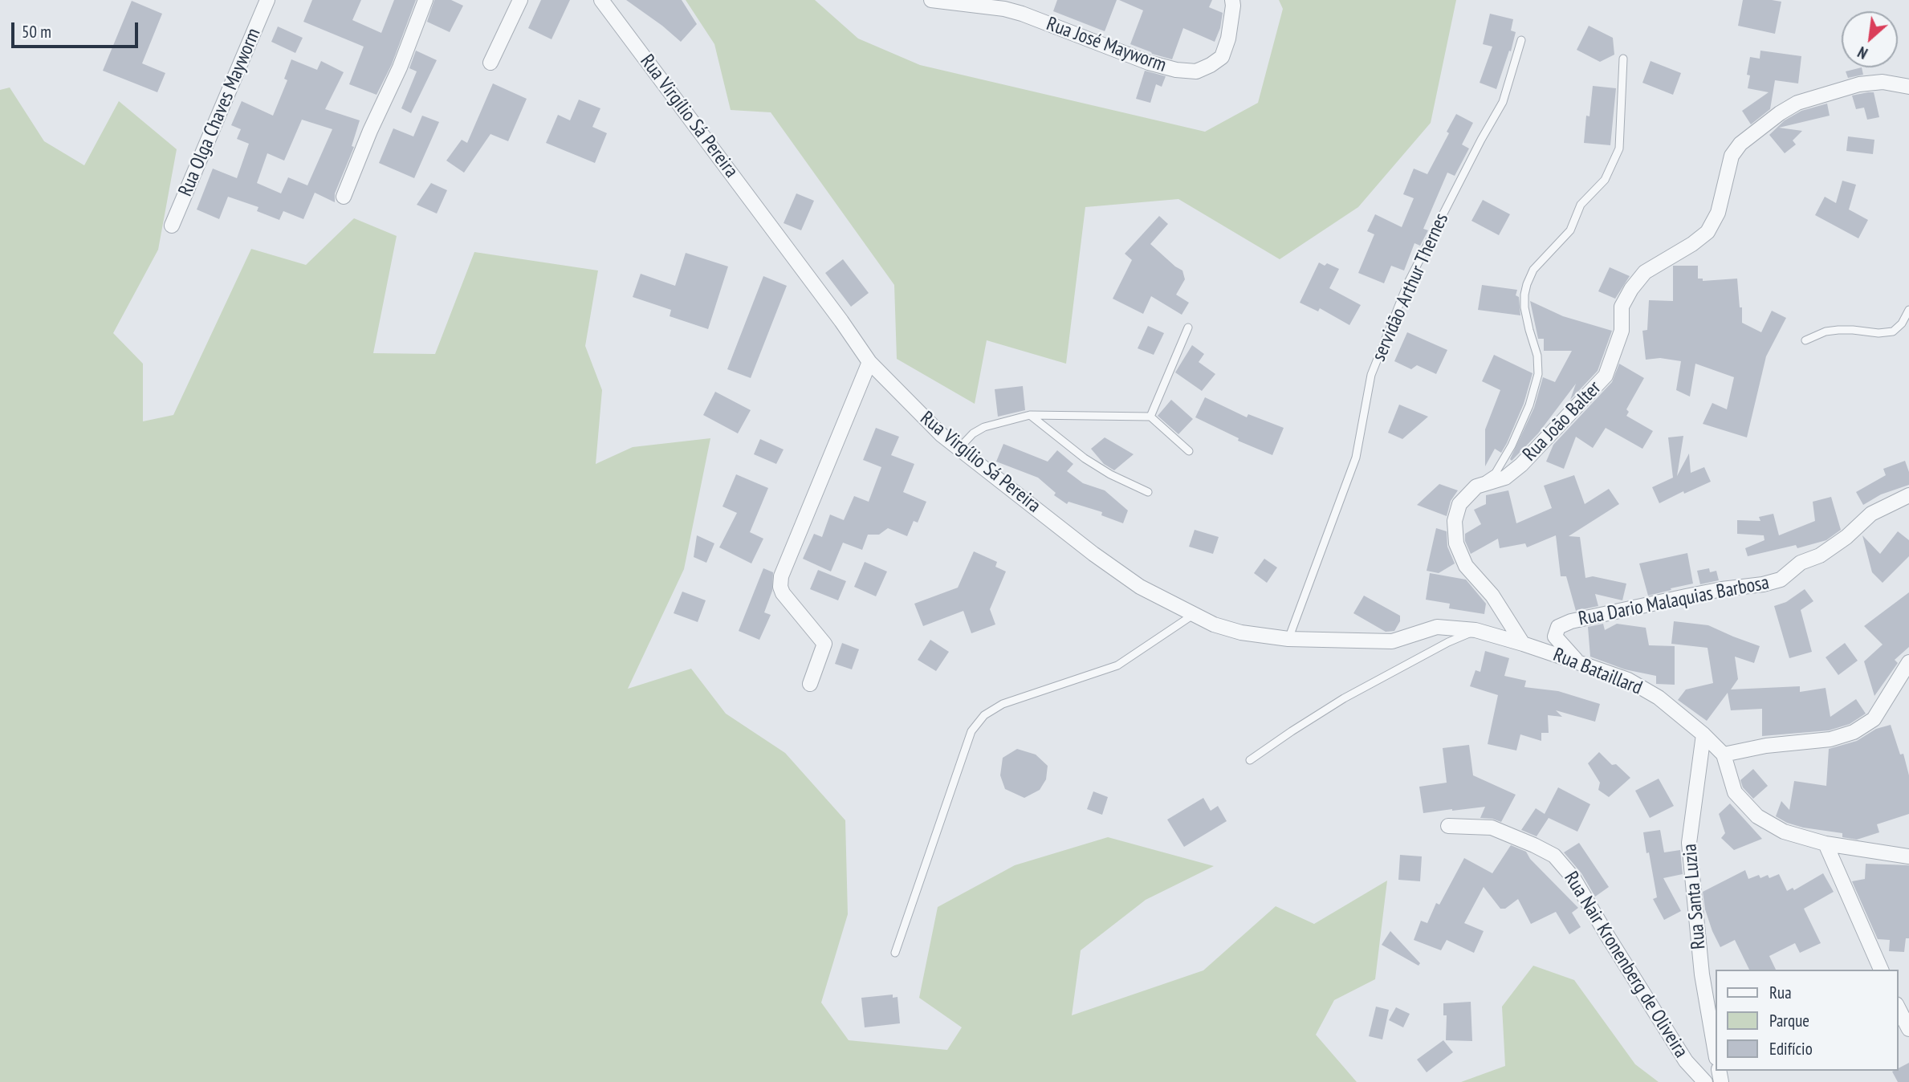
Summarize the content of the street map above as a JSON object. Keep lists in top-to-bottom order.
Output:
{
  "streets": {
    "street": [
      "Rua José Mayworm",
      "Rua Olga Chaves Mayworm",
      "Rua Virgílio Sá Pereira",
      "Rua João Balter",
      "Rua Dario Malaquias Barbosa",
      "Rua Bataillard",
      "Rua Santa Luzia",
      "Rua Nair Kronenberg de Oliveira"
    ],
    "lane": ["servidão Arthur Thernes"]
  },
  "crossings": [
    ["Rua Virgílio Sá Pereira", "servidão Arthur Thernes"],
    ["Rua Virgílio Sá Pereira", "Rua Bataillard"],
    ["Rua Dario Malaquias Barbosa", "Rua Bataillard"],
    ["Rua Bataillard", "Rua Santa Luzia"]
  ],
  "legend": ["Rua", "Parque", "Edifício"],
  "scale_bar": "50 m",
  "north": "bottom left"
}
